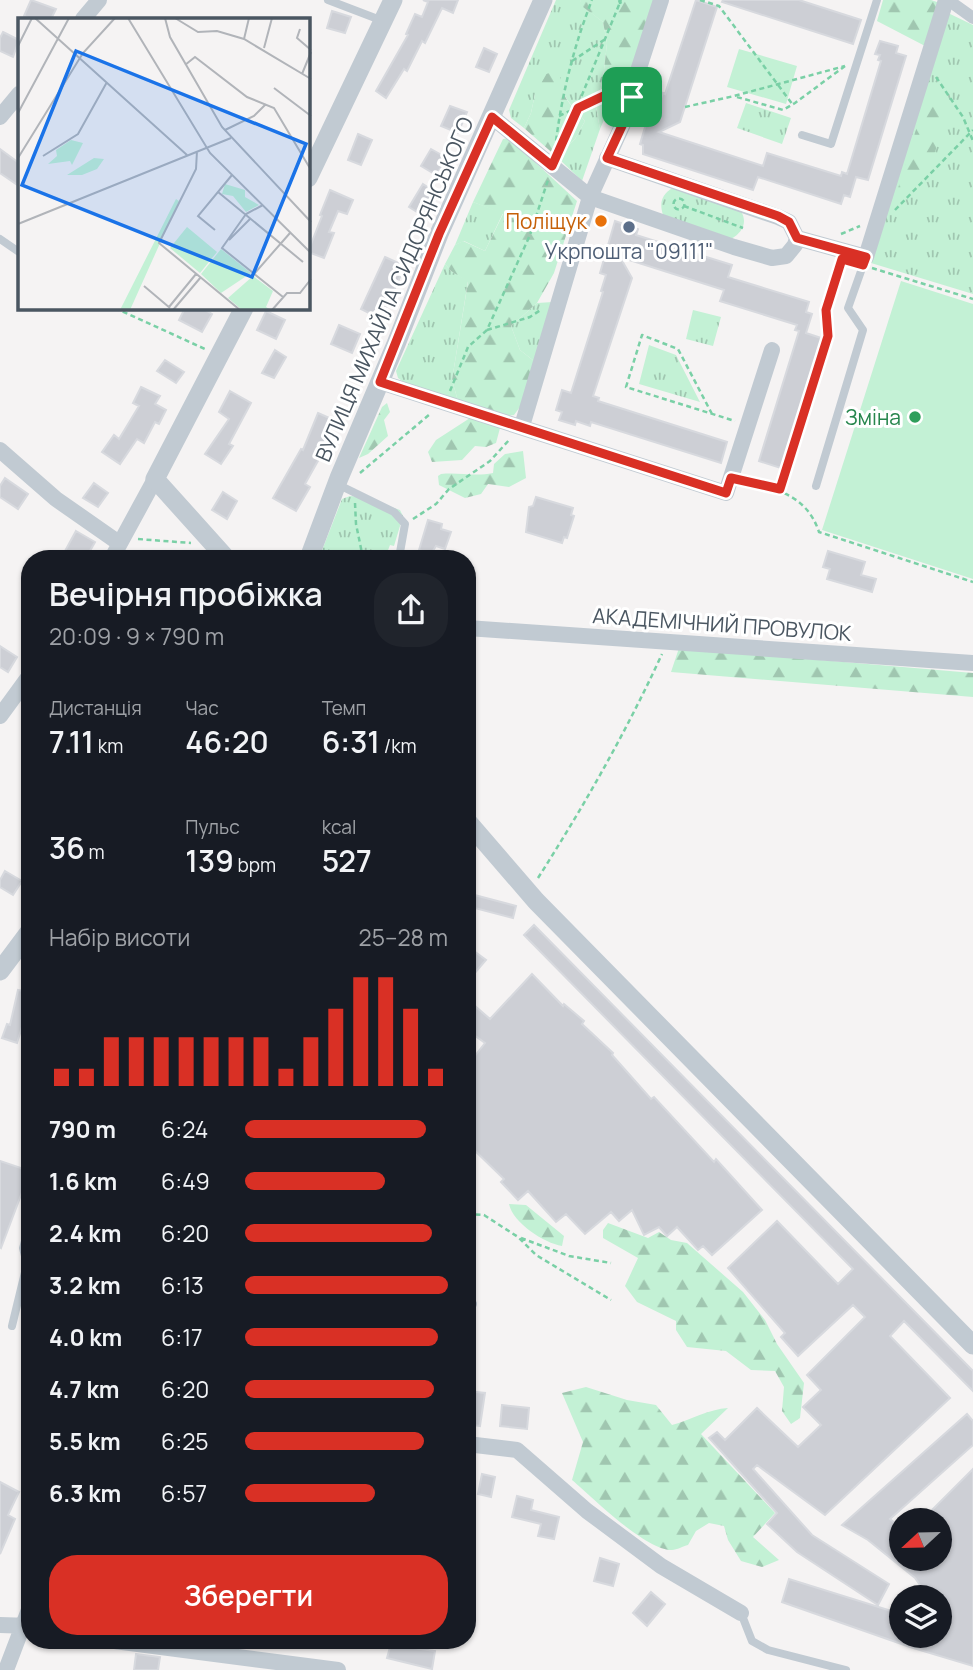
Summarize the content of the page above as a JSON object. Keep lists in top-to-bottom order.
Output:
{
  "streets": {
    "street": ["ВУЛИЦЯ МИХАЙЛА СИДОРЯНСЬКОГО", "АКАДЕМІЧНИЙ ПРОВУЛОК"]
  },
  "places": ["Поліщук", "Укрпошта \"09111\"", "Зміна"],
  "north": "left",
  "page": {
    "heading": ["Вечірня пробіжка", "20:09 · 9 × 790 m"],
    "stats": [
      ["Дистанція", "7.11 km"],
      ["Час", "46:20"],
      ["Темп", "6:31 /km"],
      ["36 m"],
      ["Пульс", "139 bpm"],
      ["kcal", "527"]
    ],
    "chart": ["Набір висоти", "25–28 m"],
    "list": [
      {
        "name": "790 m",
        "note": "6:24"
      },
      {
        "name": "1.6 km",
        "note": "6:49"
      },
      {
        "name": "2.4 km",
        "note": "6:20"
      },
      {
        "name": "3.2 km",
        "note": "6:13"
      },
      {
        "name": "4.0 km",
        "note": "6:17"
      },
      {
        "name": "4.7 km",
        "note": "6:20"
      },
      {
        "name": "5.5 km",
        "note": "6:25"
      },
      {
        "name": "6.3 km",
        "note": "6:57"
      }
    ],
    "buttons": "Зберегти"
  }
}
